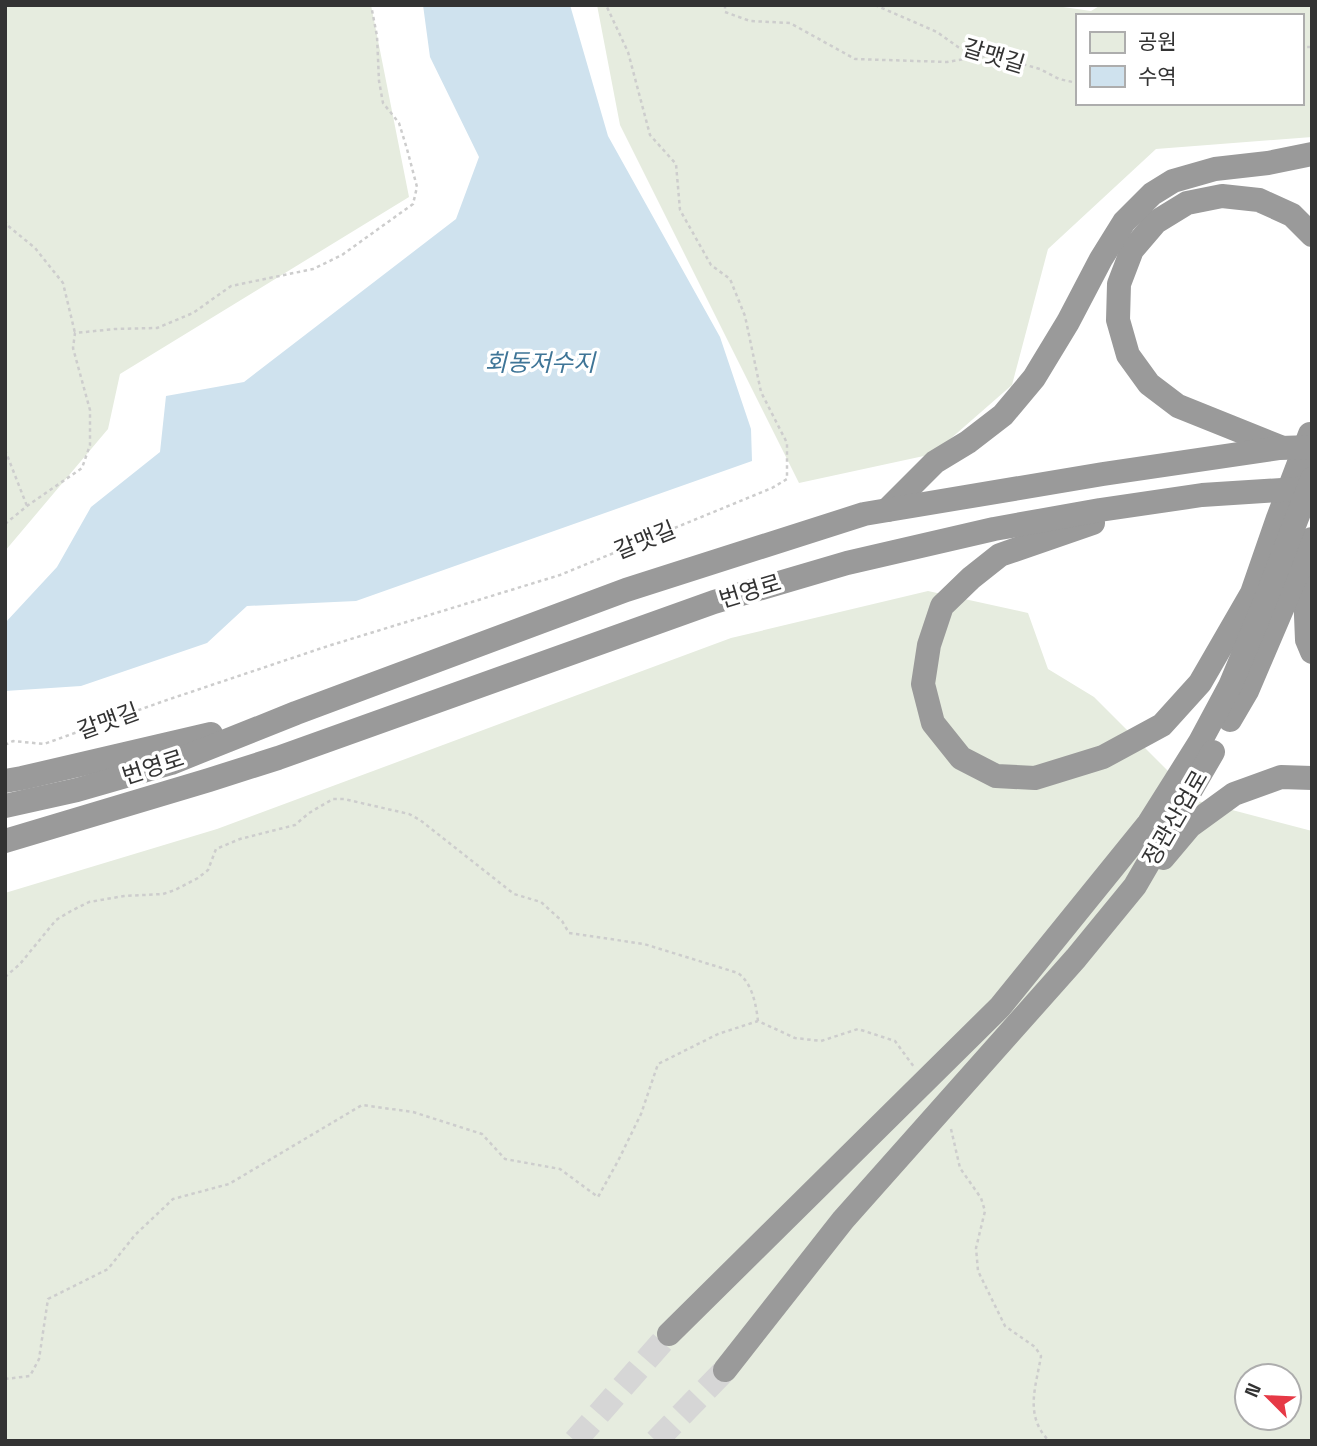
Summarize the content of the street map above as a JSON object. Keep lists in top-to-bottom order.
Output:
{
  "streets": {
    "highway": ["번영로", "정관산업로"],
    "path": ["갈맷길"]
  },
  "water": ["회동저수지"],
  "legend": ["공원", "수역"],
  "north": "top left"
}
